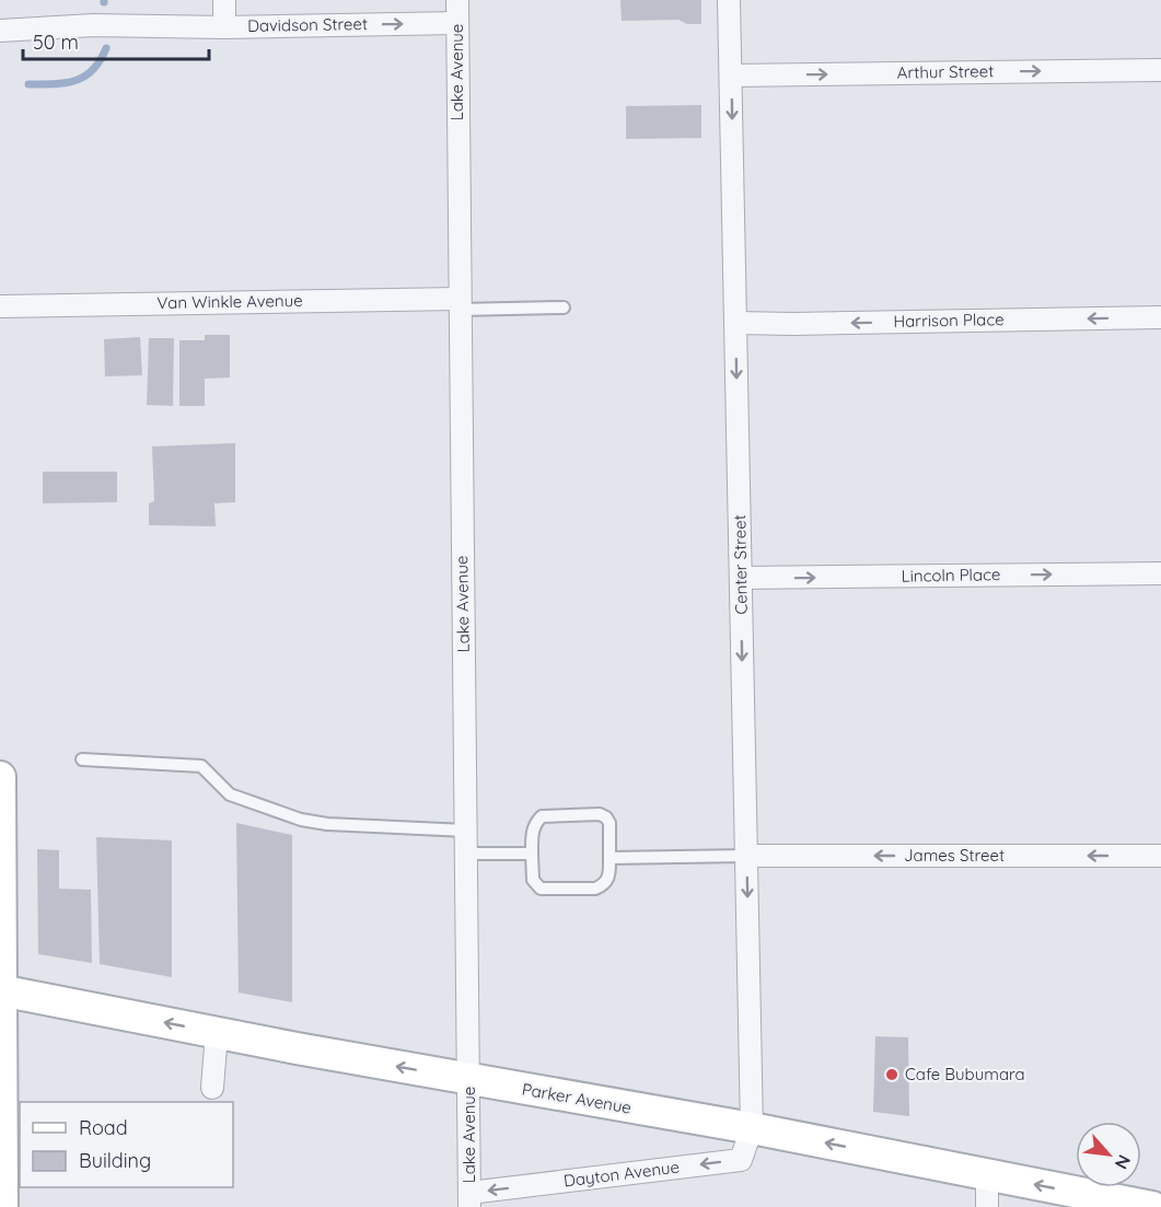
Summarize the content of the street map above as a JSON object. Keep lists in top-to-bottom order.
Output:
{
  "streets": {
    "street": [
      "Davidson Street",
      "Lake Avenue",
      "Arthur Street",
      "Van Winkle Avenue",
      "Harrison Place",
      "Center Street",
      "Lincoln Place",
      "James Street",
      "Parker Avenue",
      "Dayton Avenue"
    ]
  },
  "crossings": [
    ["Davidson Street", "Lake Avenue"],
    ["Lake Avenue", "Van Winkle Avenue"],
    ["Lake Avenue", "Parker Avenue"],
    ["Lake Avenue", "Dayton Avenue"],
    ["Arthur Street", "Center Street"],
    ["Harrison Place", "Center Street"],
    ["Center Street", "Lincoln Place"],
    ["Center Street", "James Street"],
    ["Center Street", "Parker Avenue"],
    ["Center Street", "Dayton Avenue"],
    ["Parker Avenue", "Dayton Avenue"]
  ],
  "one_way": [
    "Davidson Street",
    "Arthur Street",
    "Harrison Place",
    "Center Street",
    "Lincoln Place",
    "James Street",
    "Parker Avenue",
    "Dayton Avenue"
  ],
  "places": ["Cafe Bubumara"],
  "legend": ["Road", "Building"],
  "scale_bar": "50 m",
  "north": "bottom right"
}
